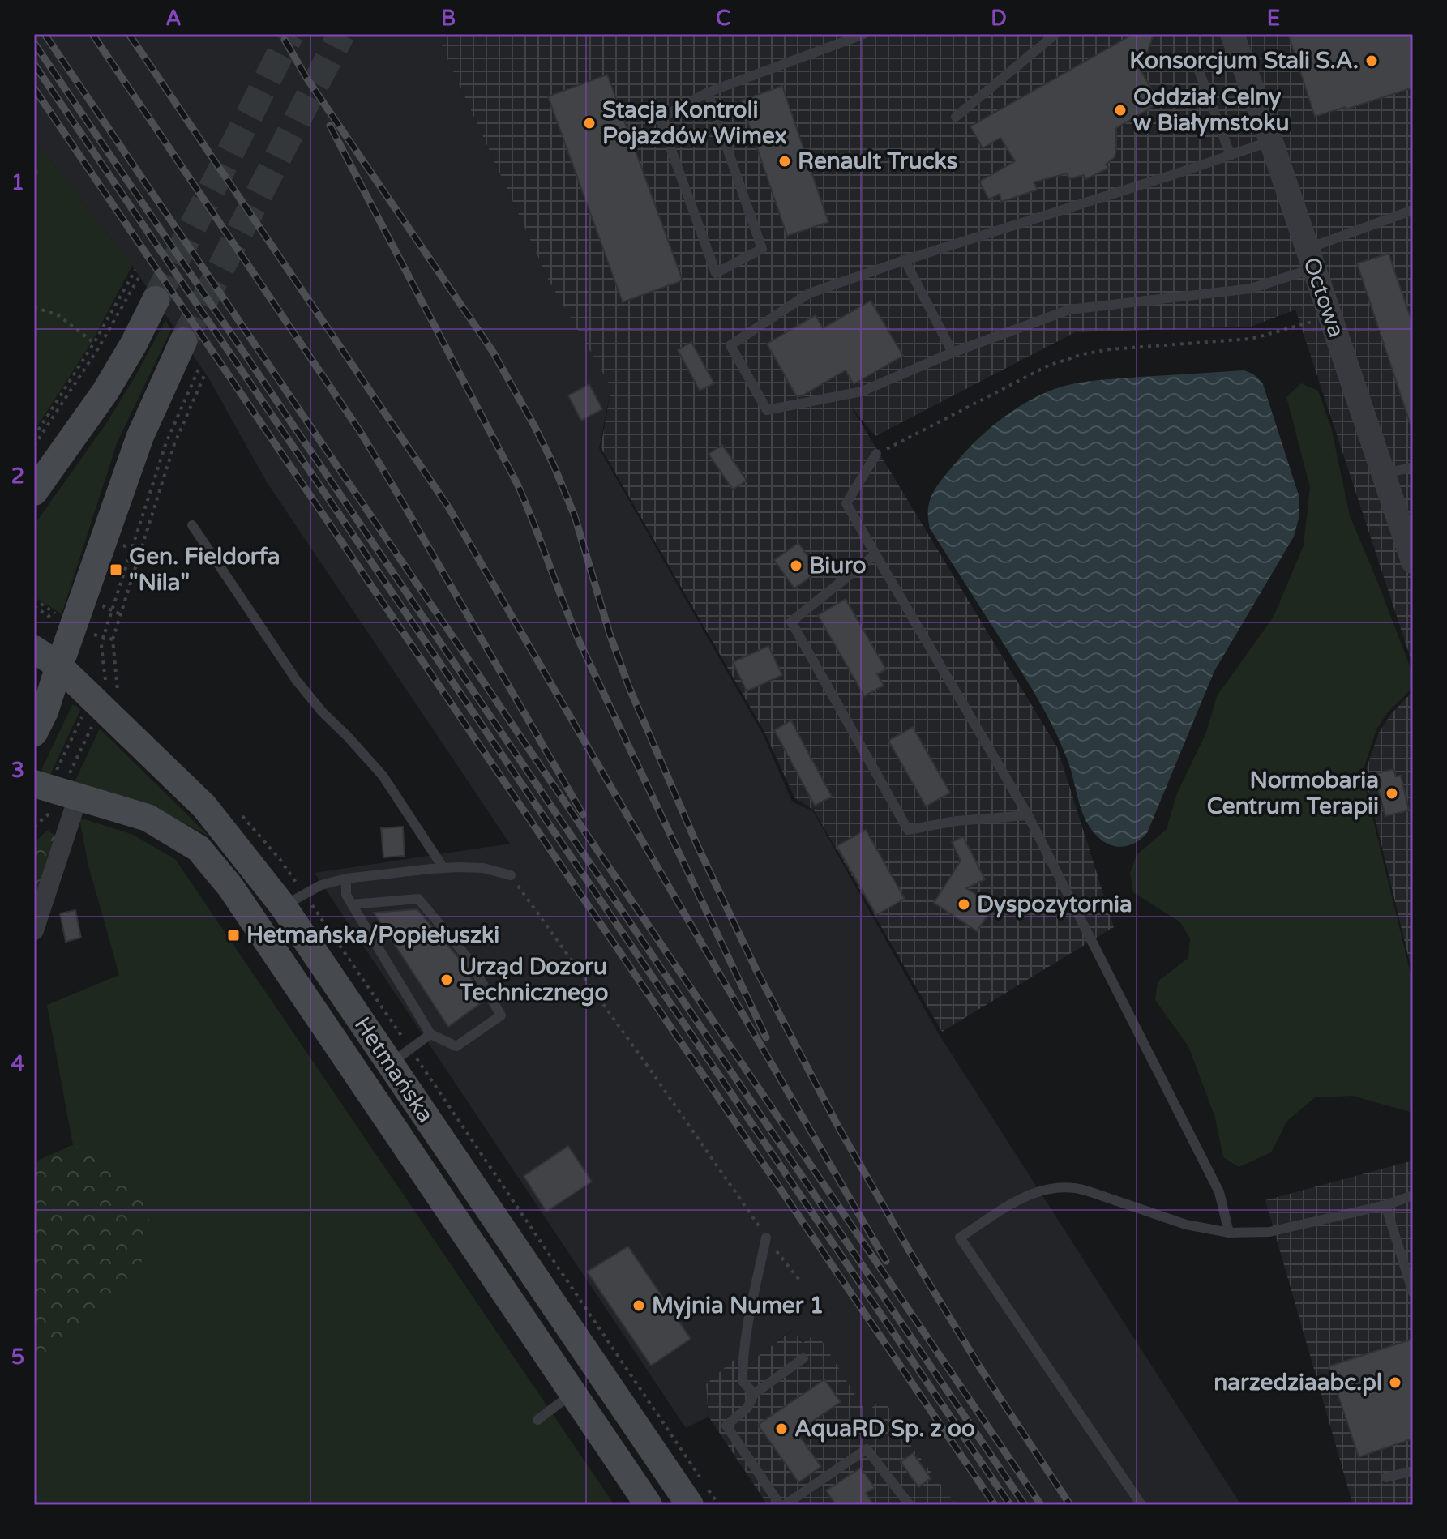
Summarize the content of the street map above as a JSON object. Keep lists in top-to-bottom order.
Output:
{
  "streets": {
    "main road": ["Hetmańska"],
    "street": ["Octowa"]
  },
  "places": {
    "other": [
      "Konsorcjum Stali S.A.",
      "Oddział Celny w Białymstoku",
      "Stacja Kontroli Pojazdów Wimex",
      "Renault Trucks",
      "Biuro",
      "Normobaria Centrum Terapii",
      "Dyspozytornia",
      "Urząd Dozoru Technicznego",
      "Myjnia Numer 1",
      "narzedziaabc.pl",
      "AquaRD Sp. z oo"
    ],
    "transit": ["Gen. Fieldorfa \"Nila\"", "Hetmańska/Popiełuszki"]
  },
  "grid": {
    "columns": [
      "A",
      "B",
      "C",
      "D",
      "E"
    ],
    "rows": [
      "1",
      "2",
      "3",
      "4",
      "5"
    ]
  }
}
